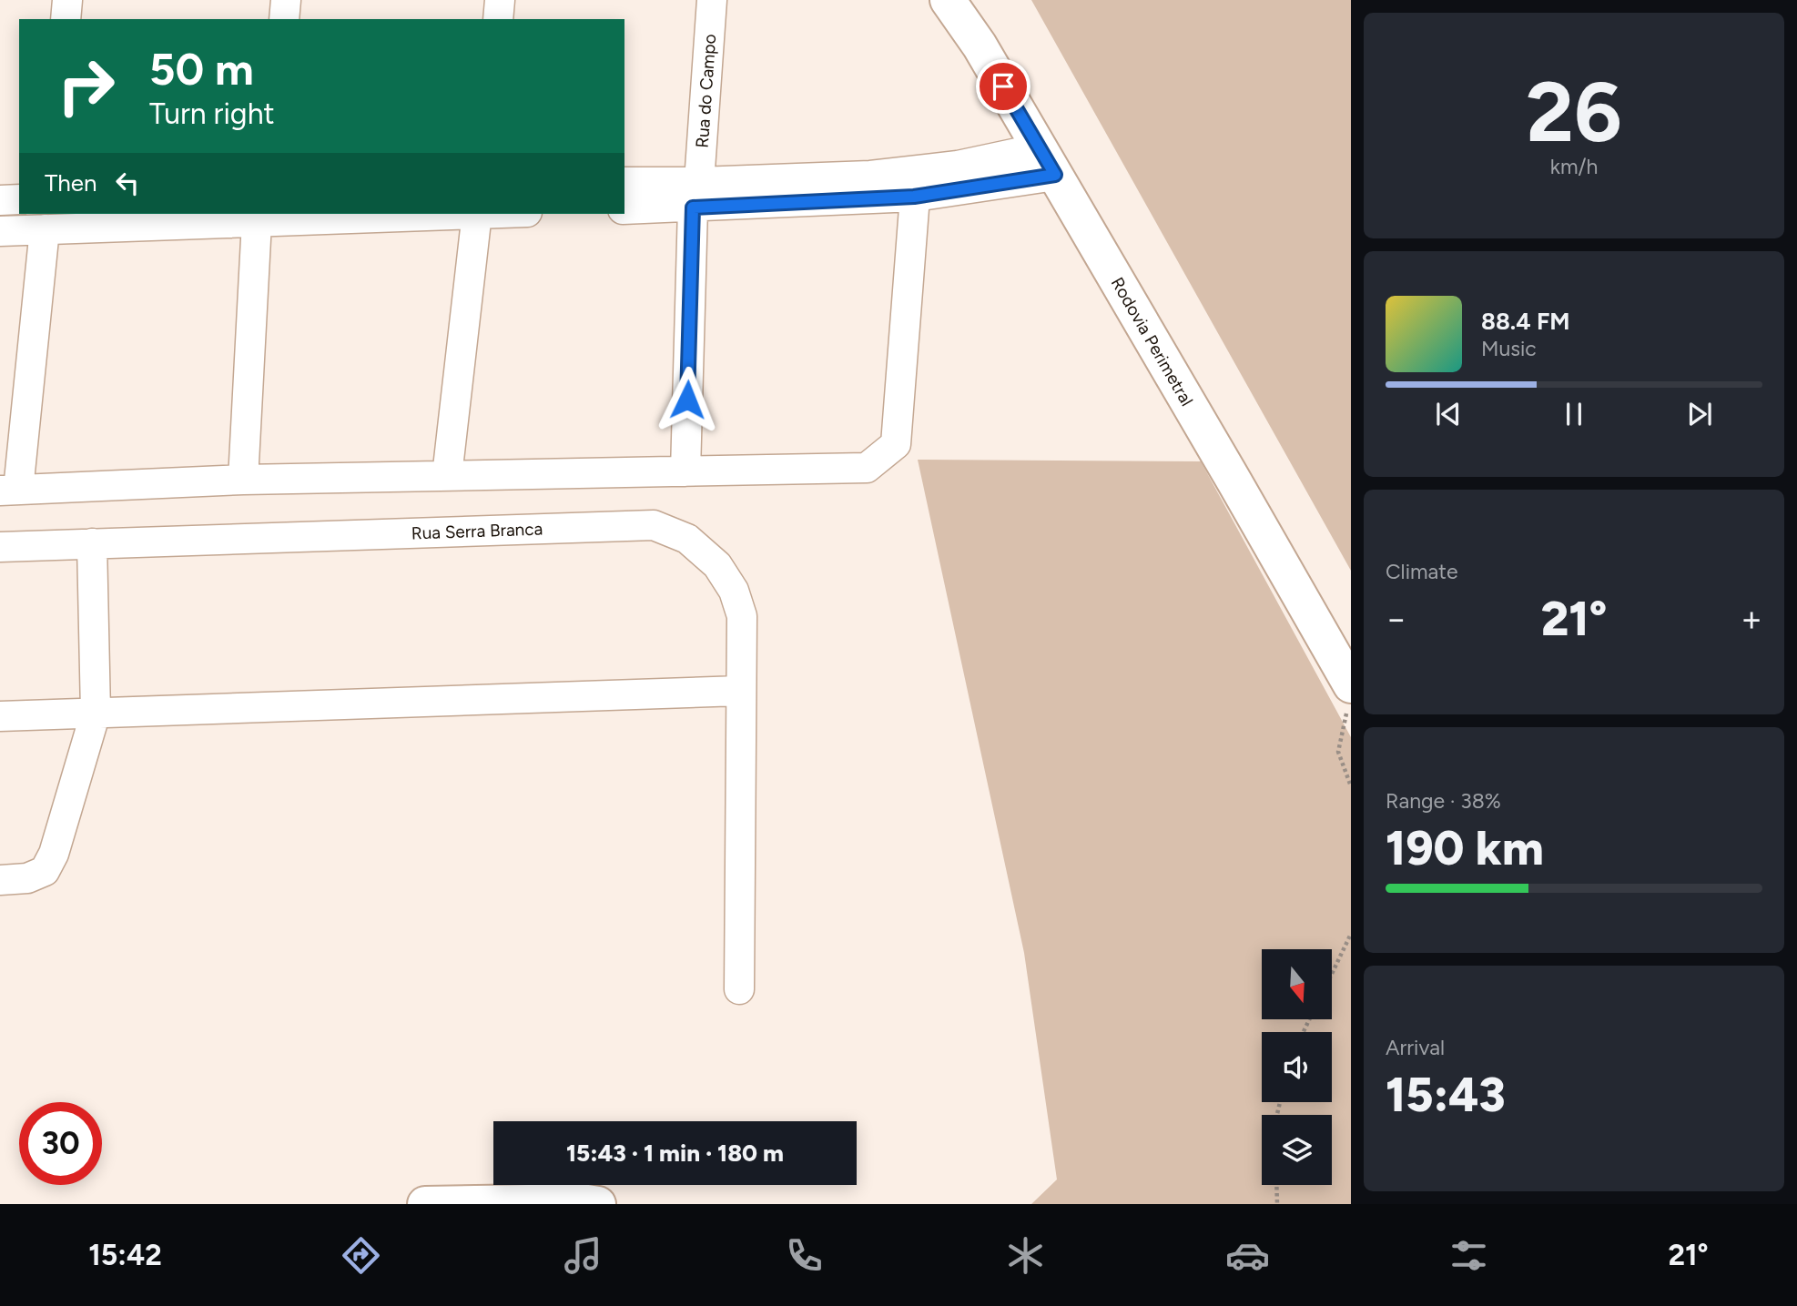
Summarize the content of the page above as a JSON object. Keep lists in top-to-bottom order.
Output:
{
  "streets": {
    "main road": ["Rodovia Perimetral"],
    "street": ["Rua do Campo", "Rua Serra Branca"]
  },
  "north": "bottom",
  "page": {
    "tile": [
      ["26", "km/h"],
      "Climate",
      ["Range · 38%", "190 km"],
      ["Arrival", "15:43"]
    ],
    "turn": ["50 m", "Turn right"],
    "then": "Then",
    "song": ["88.4 FM", "Music"],
    "heat": ["−", "21°", "+"],
    "limit": "30",
    "trip": "15:43 · 1 min · 180 m",
    "tabs": ["15:42", "21°"]
  }
}
